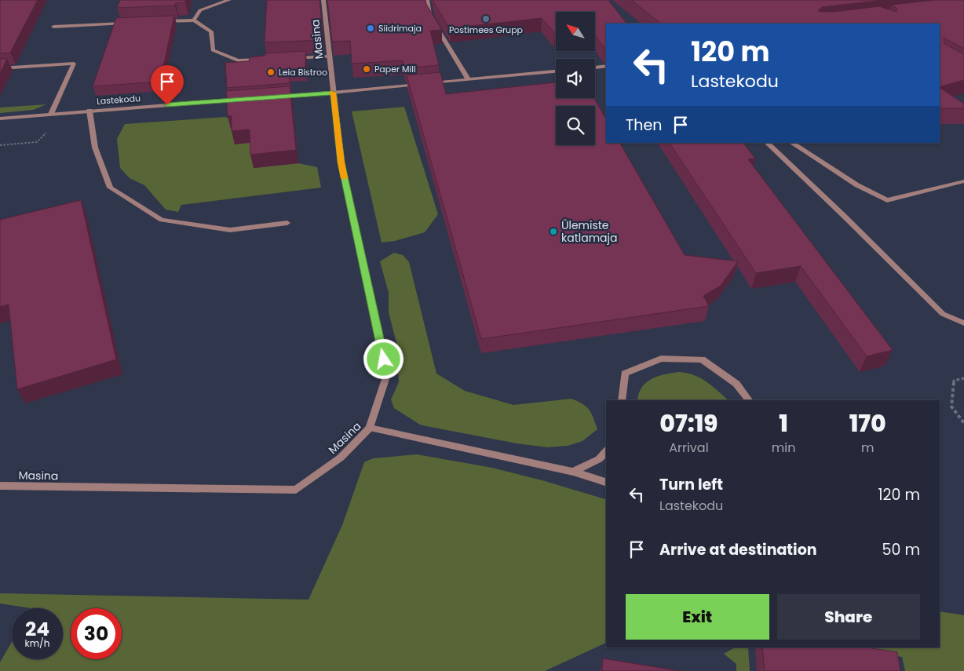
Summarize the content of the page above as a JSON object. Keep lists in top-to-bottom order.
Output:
{
  "streets": {
    "street": ["Masina", "Lastekodu"]
  },
  "places": [
    "Postimees Grupp",
    "Siidrimaja",
    "Paper Mill",
    "Leia Bistroo",
    "Ülemiste katlamaja"
  ],
  "north": "top left",
  "page": {
    "turn": ["120 m", "Lastekodu"],
    "then": "Then",
    "eta": [
      "07:19",
      "Arrival",
      "1",
      "min",
      "170",
      "m"
    ],
    "list": [
      {
        "name": "Turn left",
        "note": "Lastekodu",
        "value": "120 m"
      },
      {
        "name": "Arrive at destination",
        "value": "50 m"
      }
    ],
    "buttons": ["Exit", "Share"],
    "speed": "24 km/h",
    "limit": "30"
  }
}
